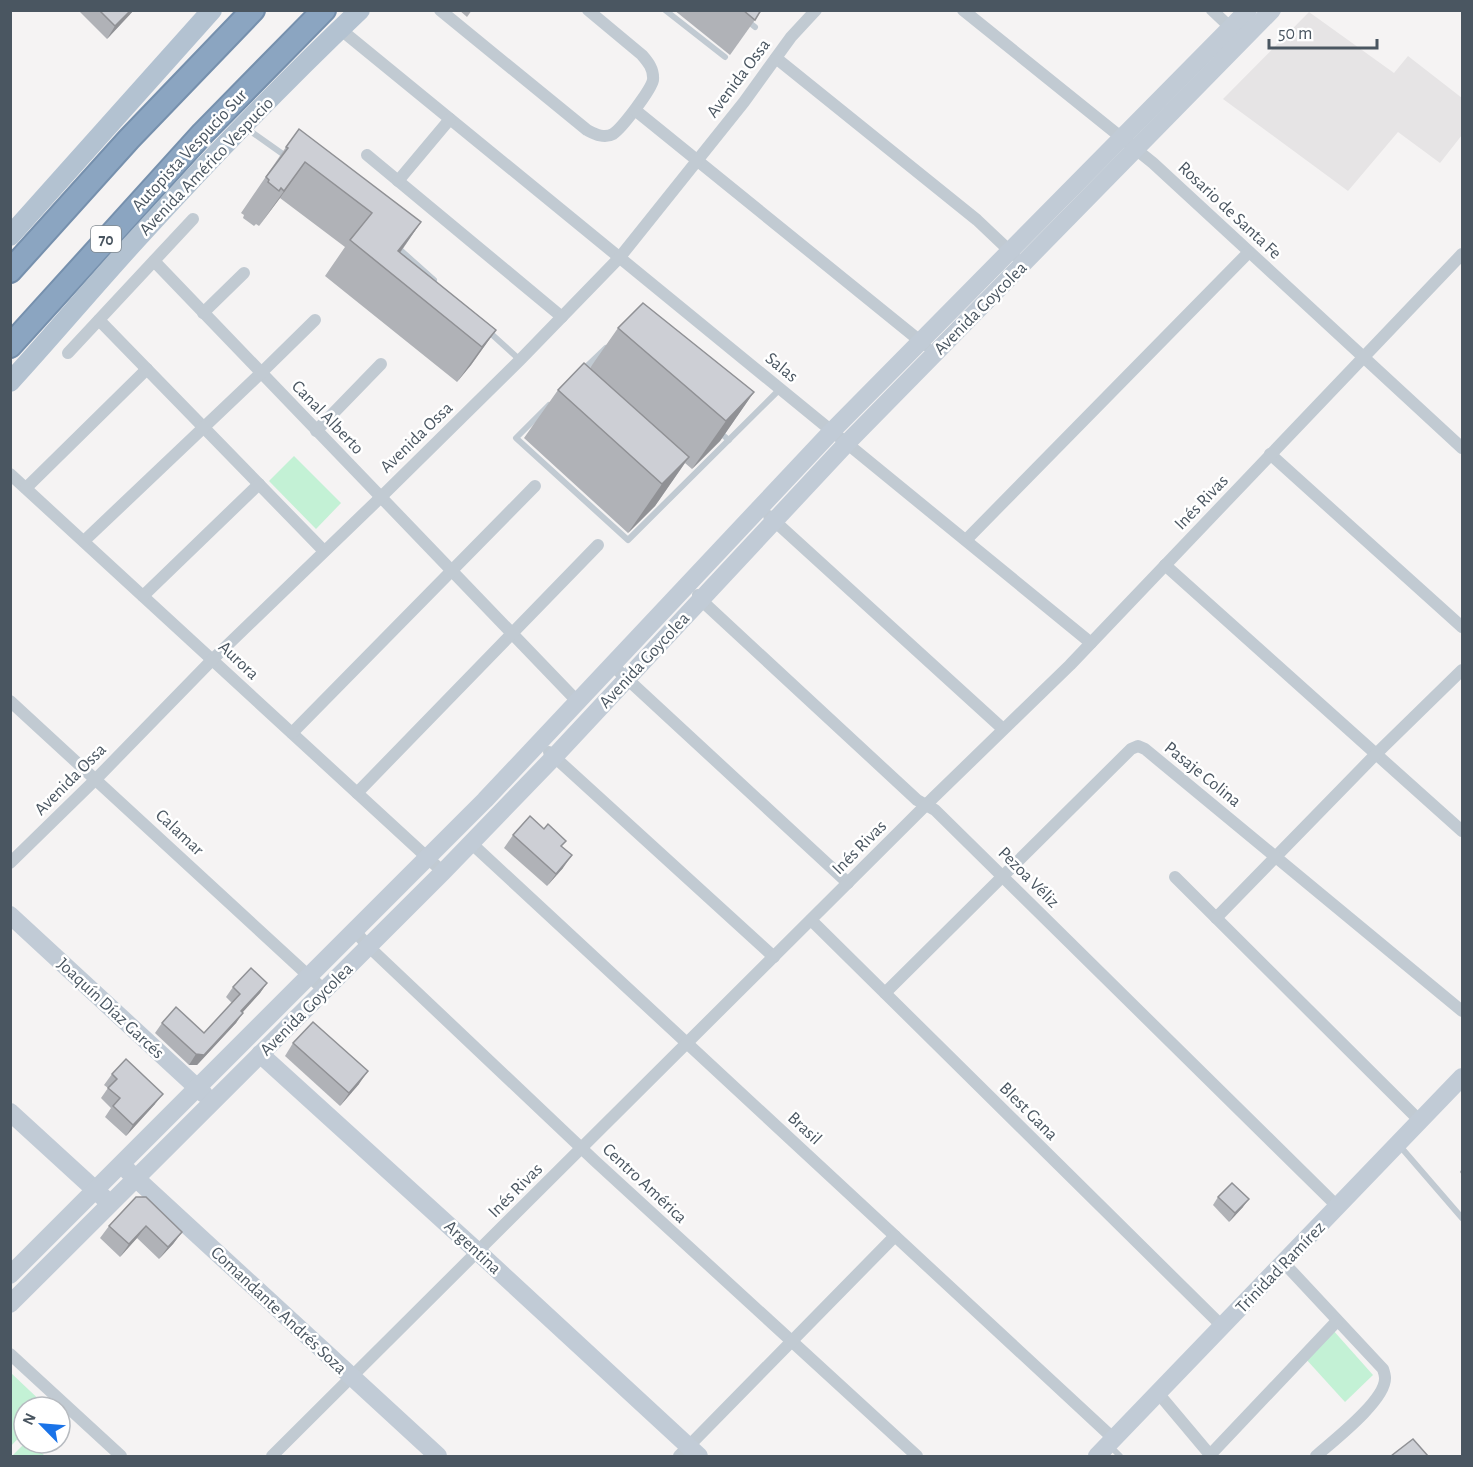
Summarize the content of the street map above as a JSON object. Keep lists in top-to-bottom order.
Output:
{
  "streets": {
    "highway": ["Autopista Vespucio Sur", "70"],
    "main road": ["Avenida Américo Vespucio"],
    "street": [
      "Avenida Ossa",
      "Rosario de Santa Fe",
      "Avenida Goycolea",
      "Salas",
      "Canal Alberto",
      "Inés Rivas",
      "Aurora",
      "Pasaje Colina",
      "Calamar",
      "Pezoa Véliz",
      "Joaquín Díaz Garcés",
      "Blest Gana",
      "Brasil",
      "Centro América",
      "Argentina",
      "Trinidad Ramírez",
      "Comandante Andrés Soza"
    ]
  },
  "crossings": [
    ["Avenida Ossa", "Salas"],
    ["Avenida Ossa", "Canal Alberto"],
    ["Avenida Ossa", "Aurora"],
    ["Avenida Ossa", "Calamar"],
    ["Avenida Américo Vespucio", "Salas"],
    ["Rosario de Santa Fe", "Avenida Goycolea"],
    ["Rosario de Santa Fe", "Inés Rivas"],
    ["Avenida Goycolea", "Salas"],
    ["Avenida Goycolea", "Canal Alberto"],
    ["Avenida Goycolea", "Aurora"],
    ["Avenida Goycolea", "Calamar"],
    ["Avenida Goycolea", "Pezoa Véliz"],
    ["Avenida Goycolea", "Joaquín Díaz Garcés"],
    ["Avenida Goycolea", "Brasil"],
    ["Avenida Goycolea", "Centro América"],
    ["Avenida Goycolea", "Argentina"],
    ["Avenida Goycolea", "Comandante Andrés Soza"],
    ["Salas", "Inés Rivas"],
    ["Inés Rivas", "Pezoa Véliz"],
    ["Inés Rivas", "Blest Gana"],
    ["Inés Rivas", "Brasil"],
    ["Inés Rivas", "Centro América"],
    ["Inés Rivas", "Argentina"],
    ["Inés Rivas", "Comandante Andrés Soza"],
    ["Pasaje Colina", "Pezoa Véliz"],
    ["Pasaje Colina", "Blest Gana"],
    ["Pezoa Véliz", "Trinidad Ramírez"],
    ["Blest Gana", "Trinidad Ramírez"],
    ["Brasil", "Trinidad Ramírez"]
  ],
  "scale_bar": "50 m",
  "north": "top left"
}
